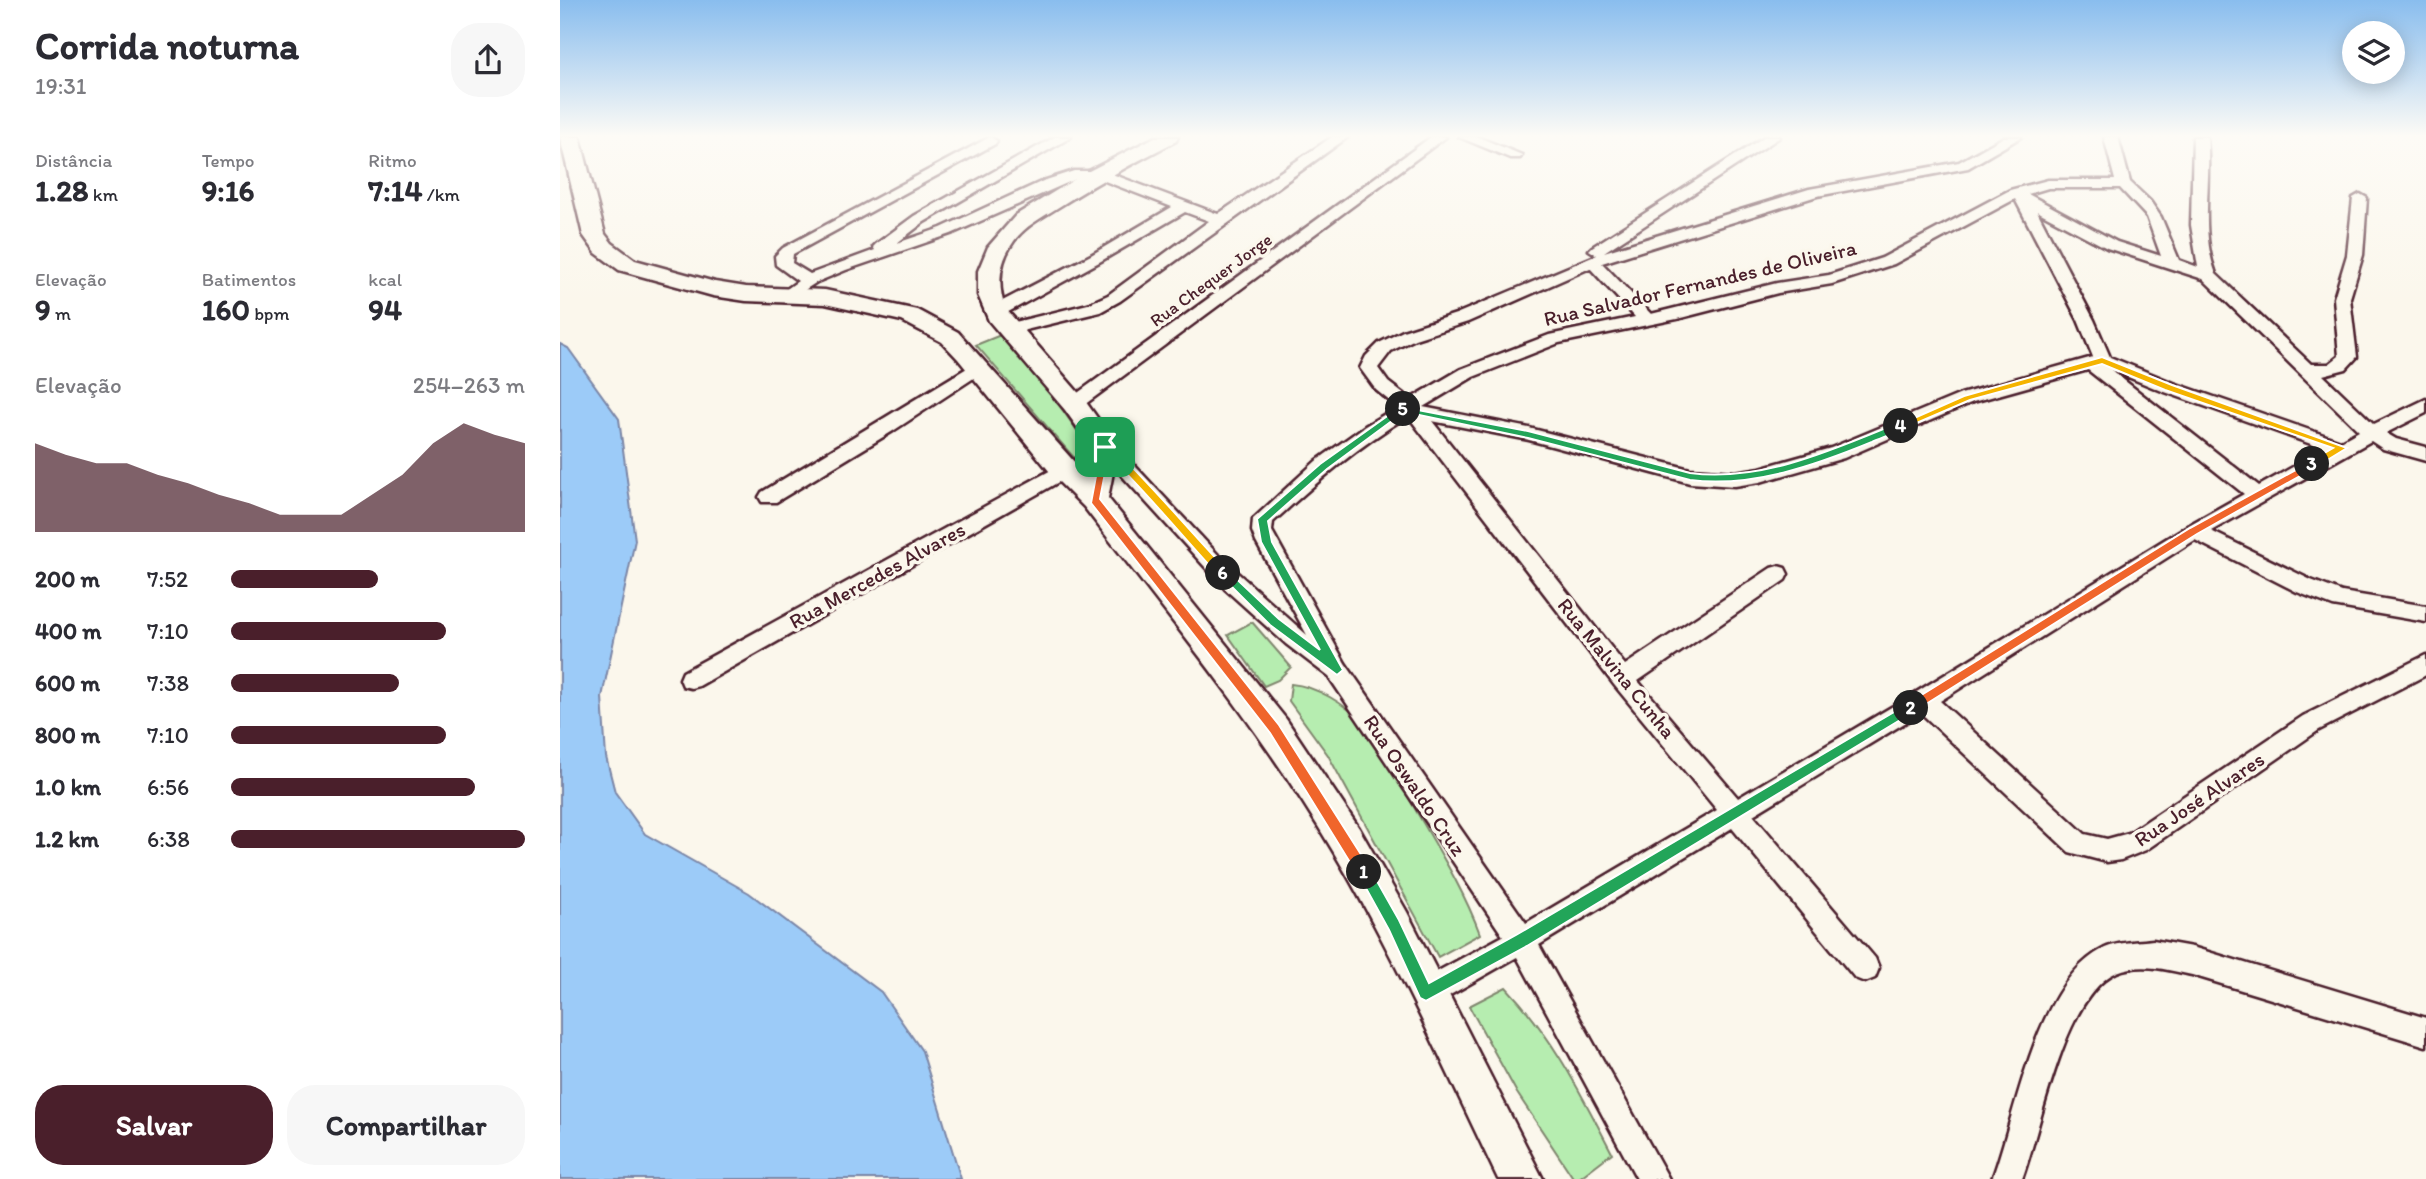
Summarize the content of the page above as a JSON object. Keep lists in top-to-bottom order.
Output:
{
  "streets": {
    "street": [
      "Rua Chequer Jorge",
      "Rua Salvador Fernandes de Oliveira",
      "Rua Mercedes Alvares",
      "Rua Malvina Cunha",
      "Rua Oswaldo Cruz",
      "Rua José Alvares"
    ]
  },
  "crossings": [
    ["Rua Salvador Fernandes de Oliveira", "Rua Malvina Cunha"],
    ["Rua Salvador Fernandes de Oliveira", "Rua Oswaldo Cruz"]
  ],
  "page": {
    "heading": ["Corrida noturna", "19:31"],
    "stats": [
      ["Distância", "1.28 km"],
      ["Tempo", "9:16"],
      ["Ritmo", "7:14 /km"],
      ["Elevação", "9 m"],
      ["Batimentos", "160 bpm"],
      ["kcal", "94"]
    ],
    "chart": ["Elevação", "254–263 m"],
    "pins": [
      "5",
      "4",
      "3",
      "6",
      "2",
      "1"
    ],
    "list": [
      {
        "name": "200 m",
        "note": "7:52"
      },
      {
        "name": "400 m",
        "note": "7:10"
      },
      {
        "name": "600 m",
        "note": "7:38"
      },
      {
        "name": "800 m",
        "note": "7:10"
      },
      {
        "name": "1.0 km",
        "note": "6:56"
      },
      {
        "name": "1.2 km",
        "note": "6:38"
      }
    ],
    "buttons": ["Salvar", "Compartilhar"]
  }
}
